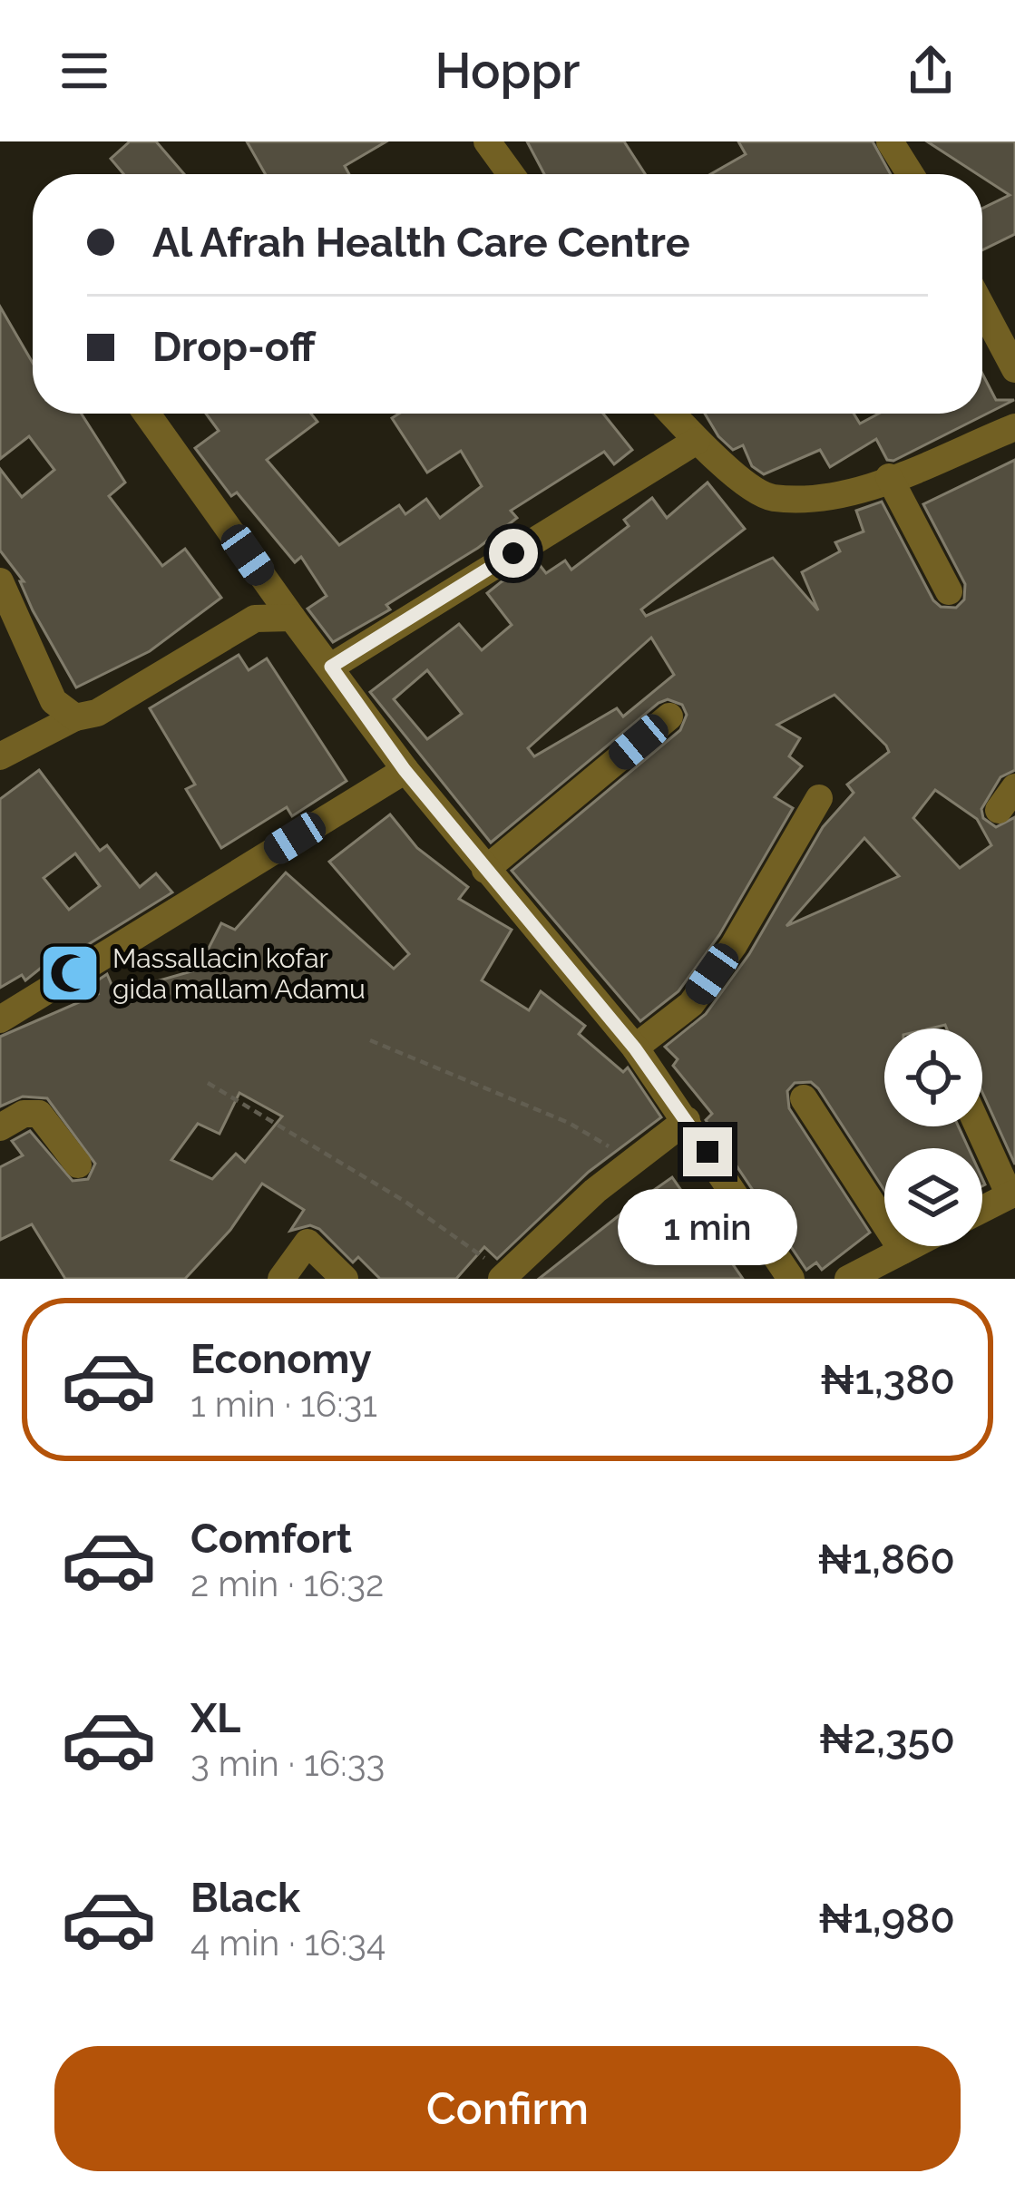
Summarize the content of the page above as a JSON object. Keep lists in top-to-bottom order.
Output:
{
  "places": {
    "mosque": ["Massallacin kofar gida mallam Adamu"]
  },
  "page": {
    "header": "Hoppr",
    "banner": ["Al Afrah Health Care Centre", "Drop-off"],
    "bubble": "1 min",
    "list": [
      {
        "name": "Economy",
        "note": "1 min · 16:31",
        "value": "₦1,380"
      },
      {
        "name": "Comfort",
        "note": "2 min · 16:32",
        "value": "₦1,860"
      },
      {
        "name": "XL",
        "note": "3 min · 16:33",
        "value": "₦2,350"
      },
      {
        "name": "Black",
        "note": "4 min · 16:34",
        "value": "₦1,980"
      }
    ],
    "buttons": "Confirm"
  }
}
